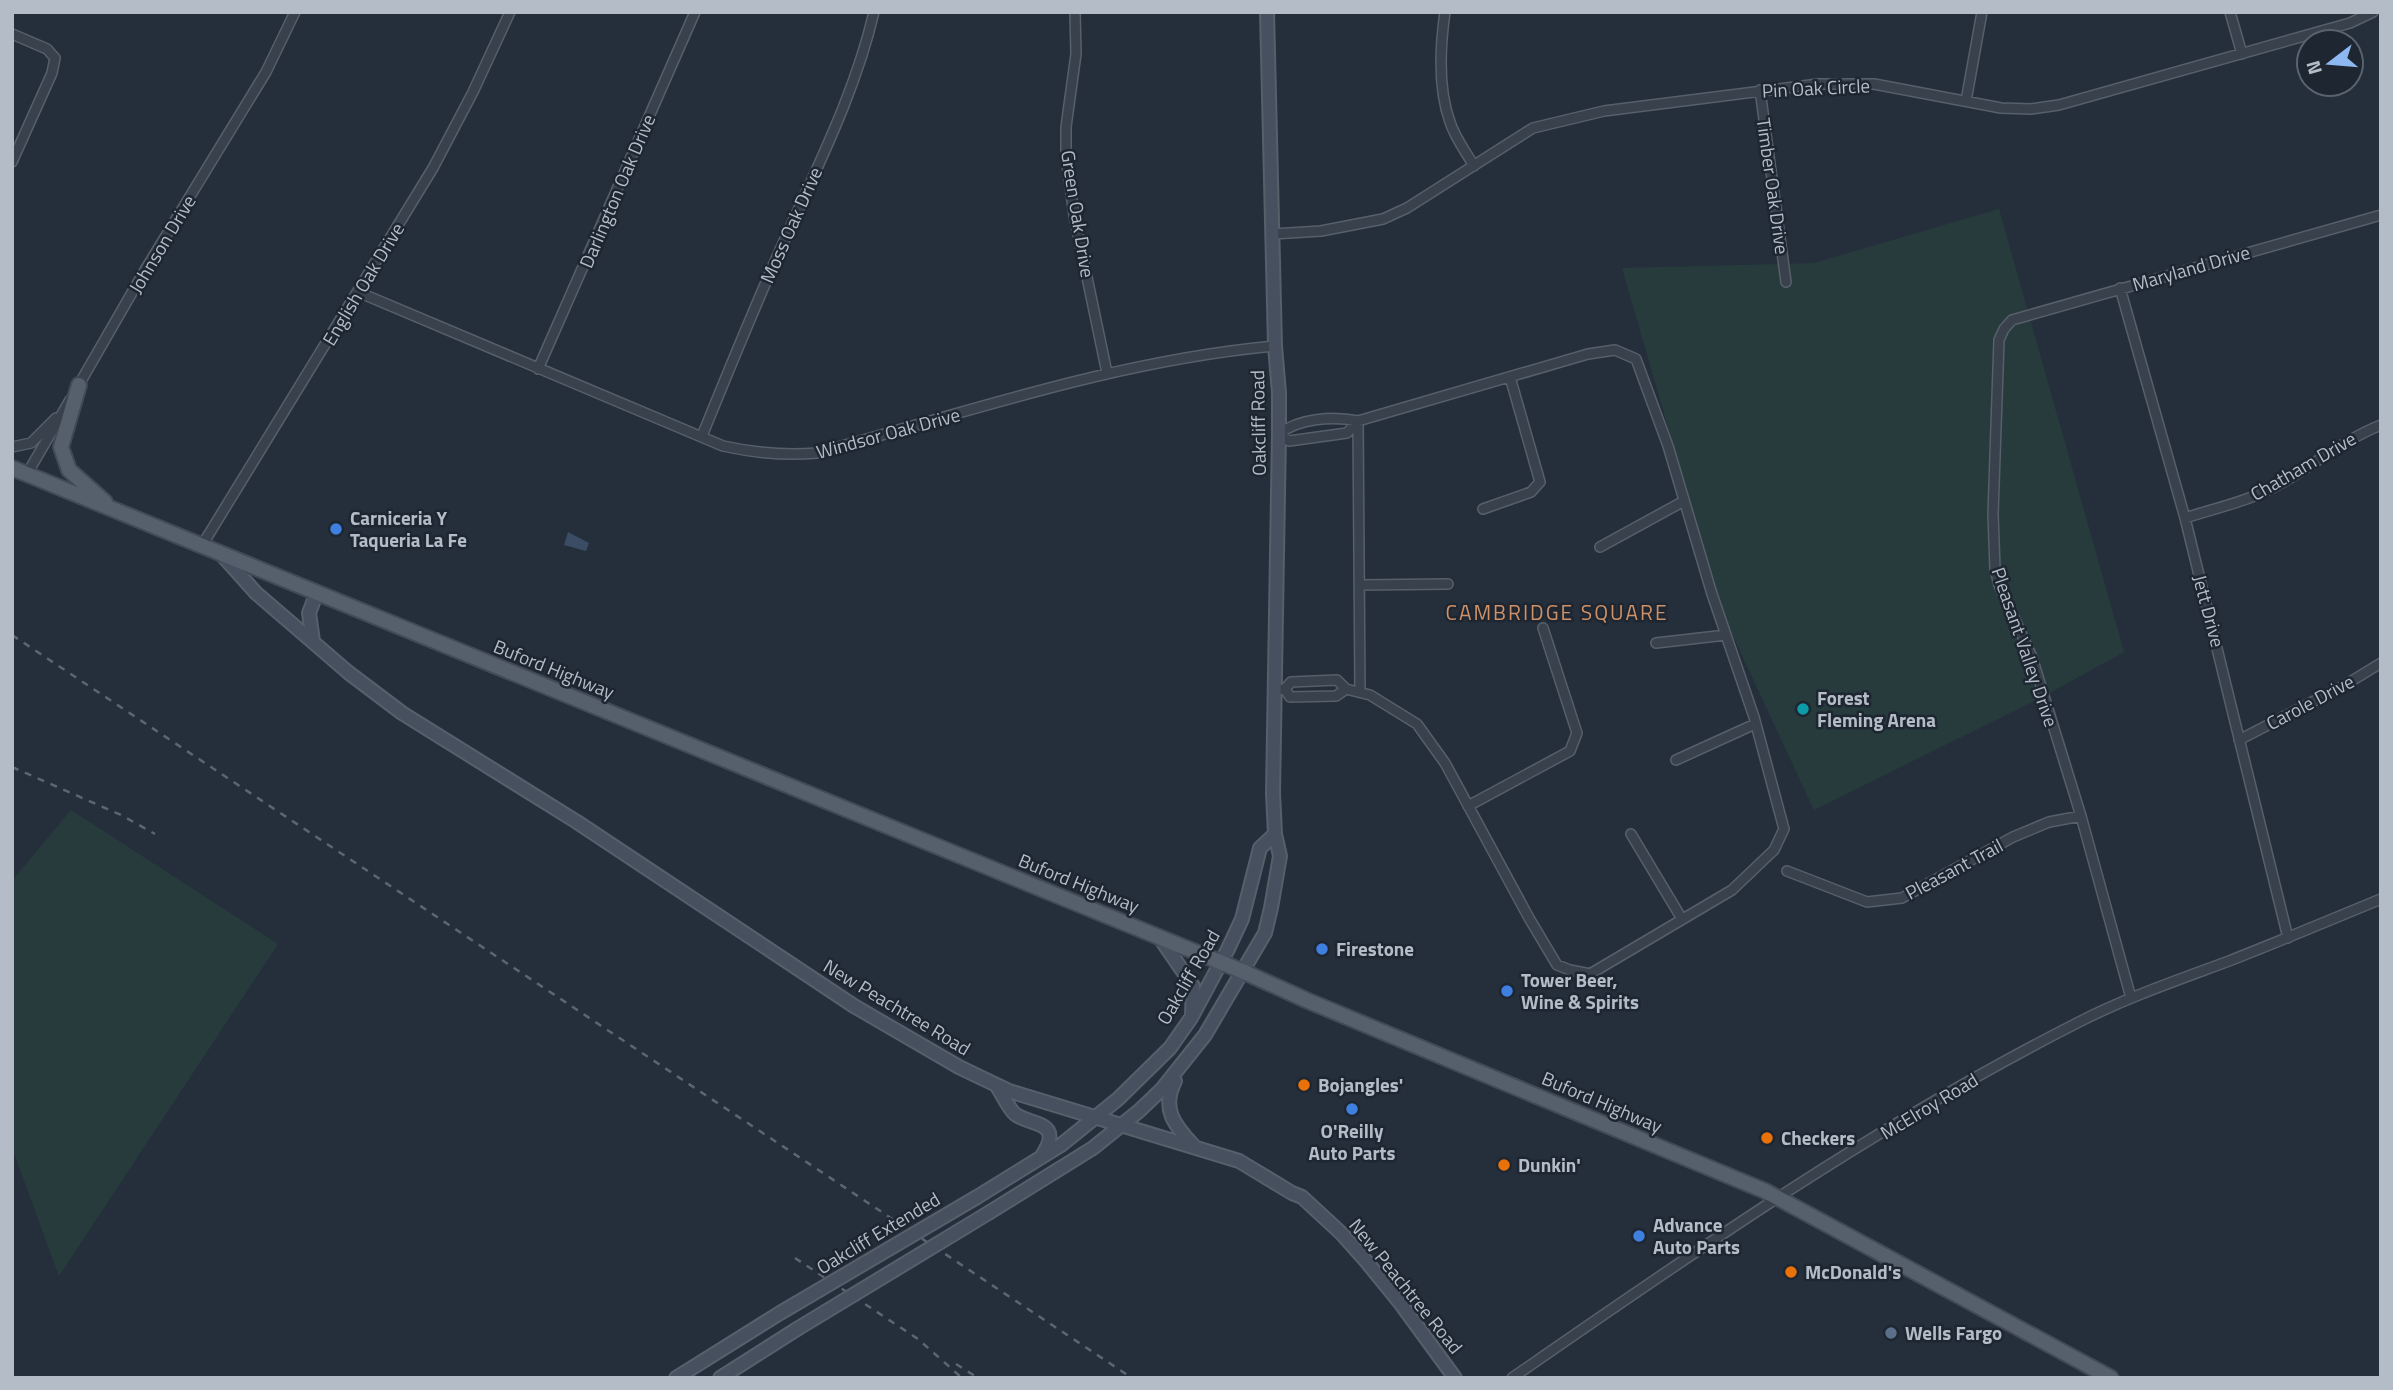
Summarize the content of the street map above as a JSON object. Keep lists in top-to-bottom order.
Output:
{
  "streets": {
    "main road": [
      "Oakcliff Road",
      "Buford Highway",
      "New Peachtree Road",
      "Oakcliff Extended"
    ],
    "street": [
      "Pin Oak Circle",
      "Timber Oak Drive",
      "Darlington Oak Drive",
      "Green Oak Drive",
      "Moss Oak Drive",
      "Johnson Drive",
      "Maryland Drive",
      "English Oak Drive",
      "Windsor Oak Drive",
      "Chatham Drive",
      "Jett Drive",
      "Pleasant Valley Drive",
      "Carole Drive",
      "Pleasant Trail",
      "McElroy Road"
    ]
  },
  "crossings": [
    ["Pin Oak Circle", "Timber Oak Drive"],
    ["Pin Oak Circle", "Oakcliff Road"],
    ["Darlington Oak Drive", "Windsor Oak Drive"],
    ["Green Oak Drive", "Windsor Oak Drive"],
    ["Moss Oak Drive", "Windsor Oak Drive"],
    ["Johnson Drive", "Buford Highway"],
    ["Maryland Drive", "Jett Drive"],
    ["Maryland Drive", "Pleasant Valley Drive"],
    ["English Oak Drive", "Windsor Oak Drive"],
    ["English Oak Drive", "Buford Highway"],
    ["Oakcliff Road", "Windsor Oak Drive"],
    ["Oakcliff Road", "Buford Highway"],
    ["Oakcliff Road", "New Peachtree Road"],
    ["Oakcliff Road", "Oakcliff Extended"],
    ["Chatham Drive", "Jett Drive"],
    ["Jett Drive", "Carole Drive"],
    ["Jett Drive", "McElroy Road"],
    ["Pleasant Valley Drive", "Pleasant Trail"],
    ["Pleasant Valley Drive", "McElroy Road"],
    ["Buford Highway", "New Peachtree Road"],
    ["Buford Highway", "McElroy Road"],
    ["New Peachtree Road", "Oakcliff Extended"]
  ],
  "districts": ["CAMBRIDGE SQUARE"],
  "places": [
    "Carniceria Y Taqueria La Fe",
    "Forest Fleming Arena",
    "Firestone",
    "Tower Beer, Wine & Spirits",
    "Bojangles'",
    "O'Reilly Auto Parts",
    "Checkers",
    "Dunkin'",
    "Advance Auto Parts",
    "McDonald's",
    "Wells Fargo"
  ],
  "north": "left"
}
